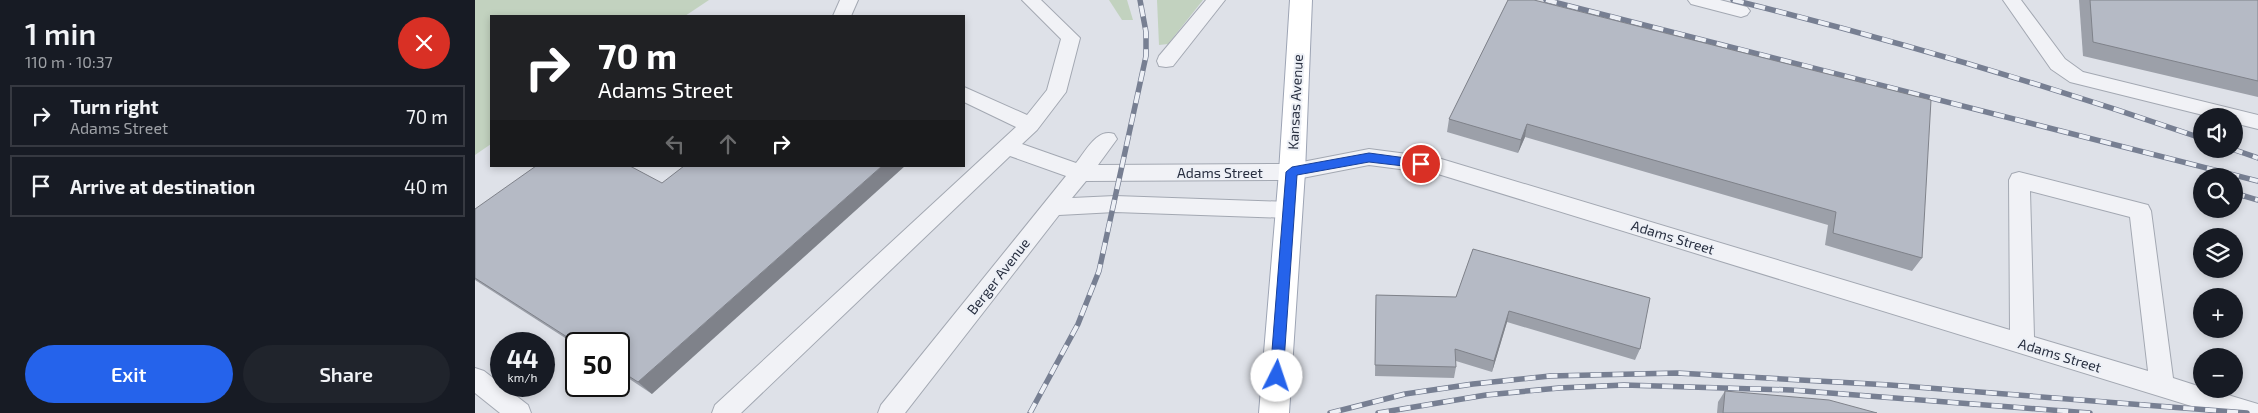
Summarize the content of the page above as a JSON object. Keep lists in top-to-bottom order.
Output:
{
  "streets": {
    "main road": ["Kansas Avenue"],
    "street": ["Adams Street", "Berger Avenue"]
  },
  "crossings": [
    ["Kansas Avenue", "Adams Street"],
    ["Adams Street", "Berger Avenue"]
  ],
  "page": {
    "heading": ["1 min", "110 m · 10:37"],
    "turn": ["70 m", "Adams Street"],
    "list": [
      {
        "name": "Turn right",
        "note": "Adams Street",
        "value": "70 m"
      },
      {
        "name": "Arrive at destination",
        "value": "40 m"
      }
    ],
    "map_buttons": ["+", "−"],
    "speed": "44 km/h",
    "limit": "50",
    "buttons": ["Exit", "Share"]
  }
}
